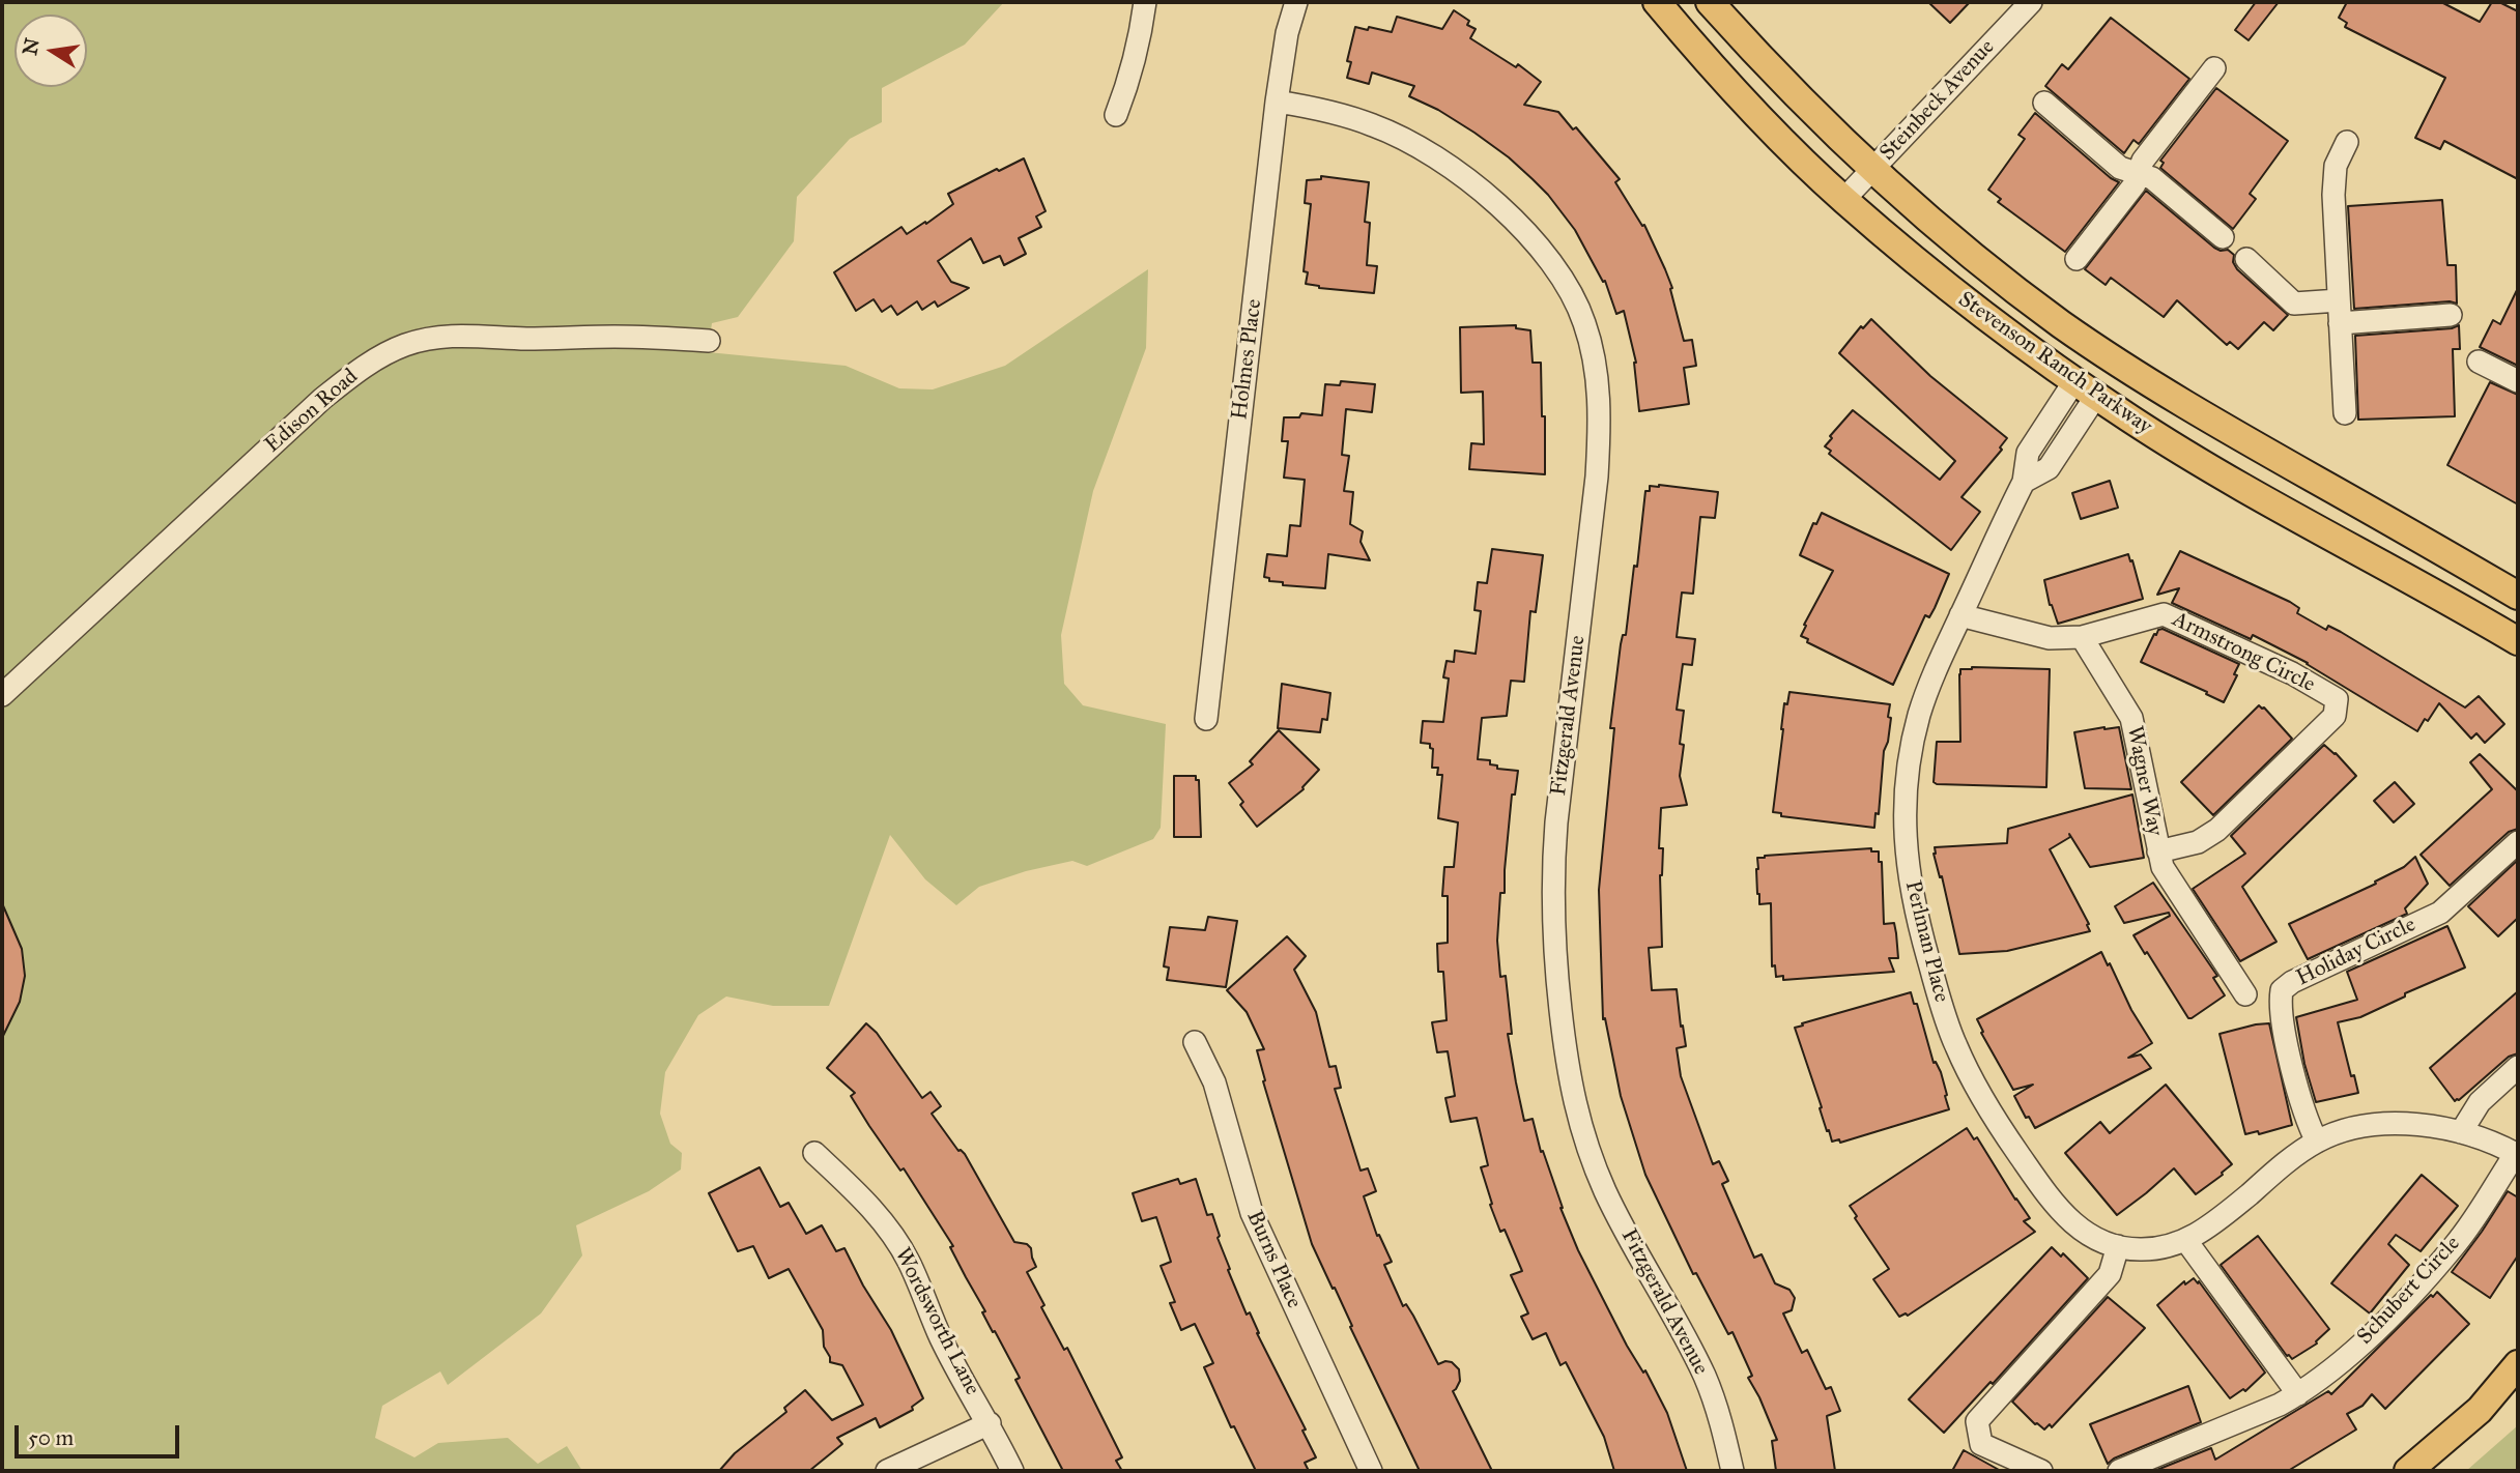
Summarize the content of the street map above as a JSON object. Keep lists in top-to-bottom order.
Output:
{
  "streets": {
    "main road": ["Stevenson Ranch Parkway"],
    "street": [
      "Steinbeck Avenue",
      "Holmes Place",
      "Edison Road",
      "Armstrong Circle",
      "Fitzgerald Avenue",
      "Wagner Way",
      "Perlman Place",
      "Holiday Circle",
      "Burns Place",
      "Schubert Circle",
      "Wordsworth Lane"
    ]
  },
  "crossings": [
    ["Steinbeck Avenue", "Stevenson Ranch Parkway"],
    ["Holmes Place", "Fitzgerald Avenue"],
    ["Stevenson Ranch Parkway", "Perlman Place"],
    ["Armstrong Circle", "Wagner Way"],
    ["Perlman Place", "Holiday Circle"],
    ["Perlman Place", "Schubert Circle"]
  ],
  "scale_bar": "50 m",
  "north": "left"
}
